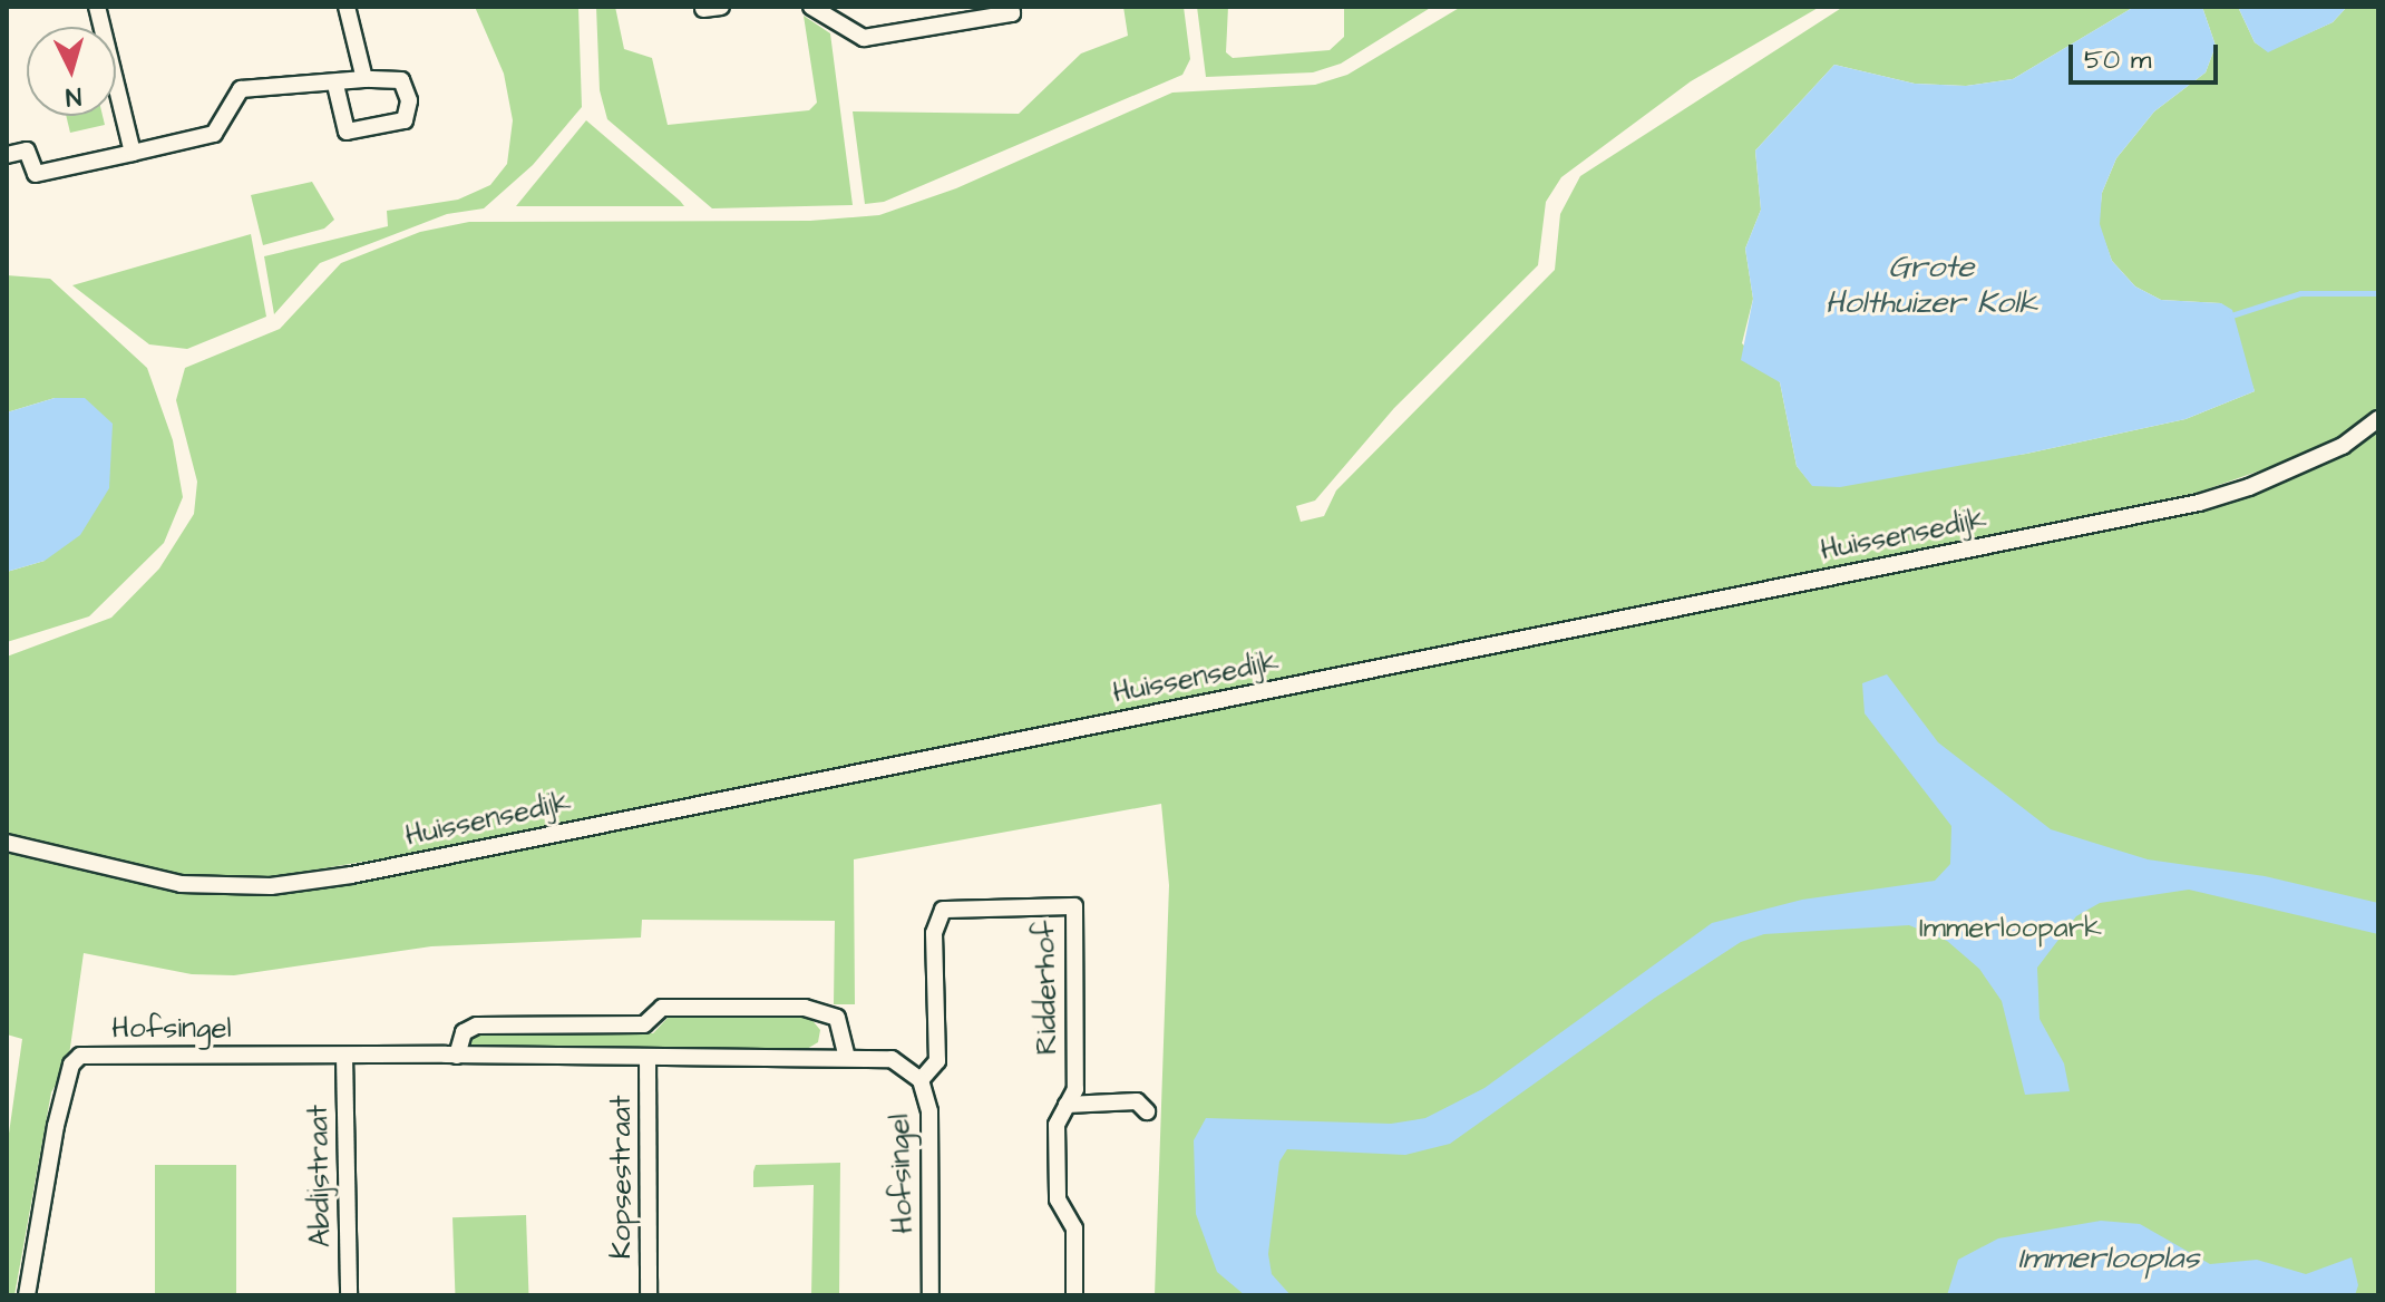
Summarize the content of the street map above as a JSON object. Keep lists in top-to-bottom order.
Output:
{
  "streets": {
    "street": [
      "Huissensedijk",
      "Ridderhof",
      "Hofsingel",
      "Abdijstraat",
      "Kopsestraat"
    ]
  },
  "crossings": [
    ["Ridderhof", "Hofsingel"],
    ["Hofsingel", "Abdijstraat"],
    ["Hofsingel", "Kopsestraat"]
  ],
  "water": ["Grote Holthuizer Kolk", "Immerlooplas"],
  "parks": ["Immerloopark"],
  "scale_bar": "50 m",
  "north": "bottom"
}
